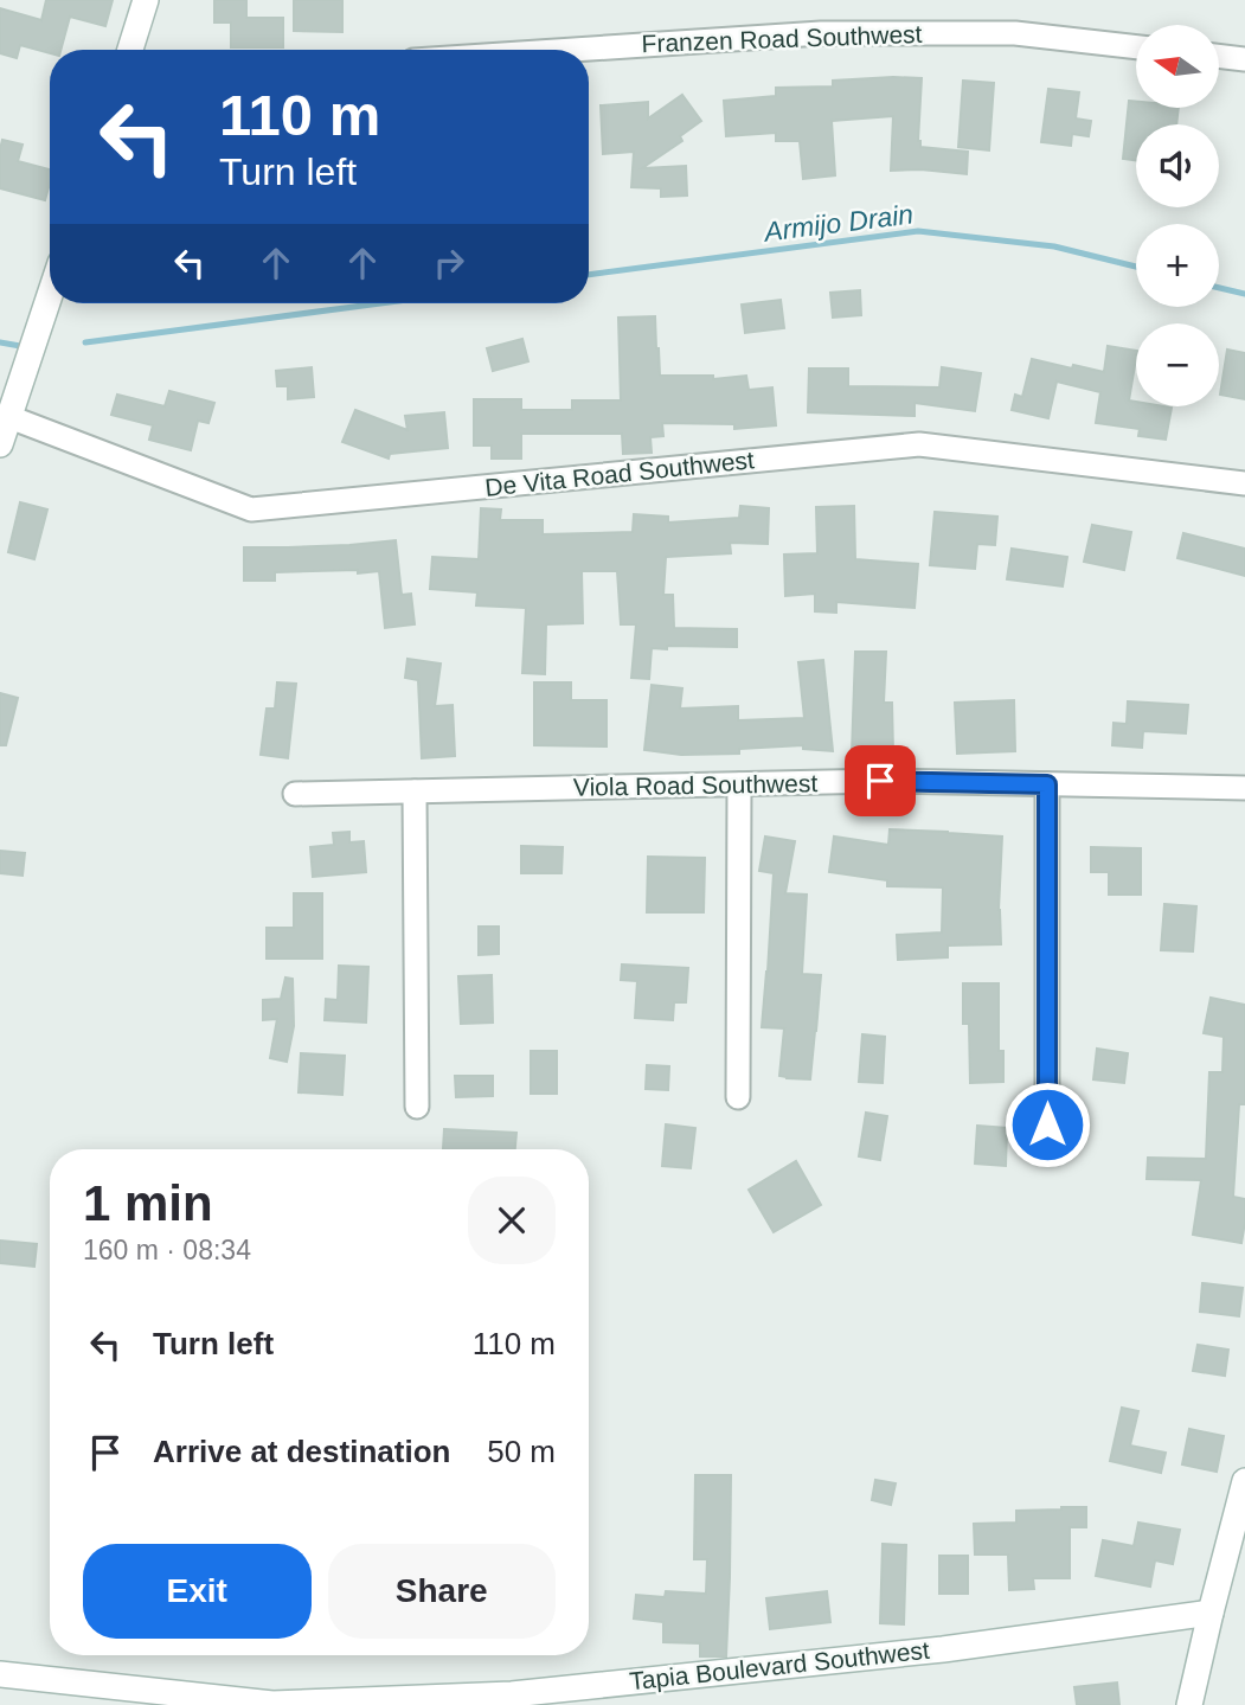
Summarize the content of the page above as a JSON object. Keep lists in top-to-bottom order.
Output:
{
  "streets": {
    "street": [
      "Franzen Road Southwest",
      "De Vita Road Southwest",
      "Viola Road Southwest",
      "Tapia Boulevard Southwest"
    ]
  },
  "water": ["Armijo Drain"],
  "north": "left",
  "page": {
    "map_buttons": ["+", "−"],
    "turn": ["110 m", "Turn left"],
    "heading": ["1 min", "160 m · 08:34"],
    "list": [
      {
        "name": "Turn left",
        "value": "110 m"
      },
      {
        "name": "Arrive at destination",
        "value": "50 m"
      }
    ],
    "buttons": ["Exit", "Share"]
  }
}
